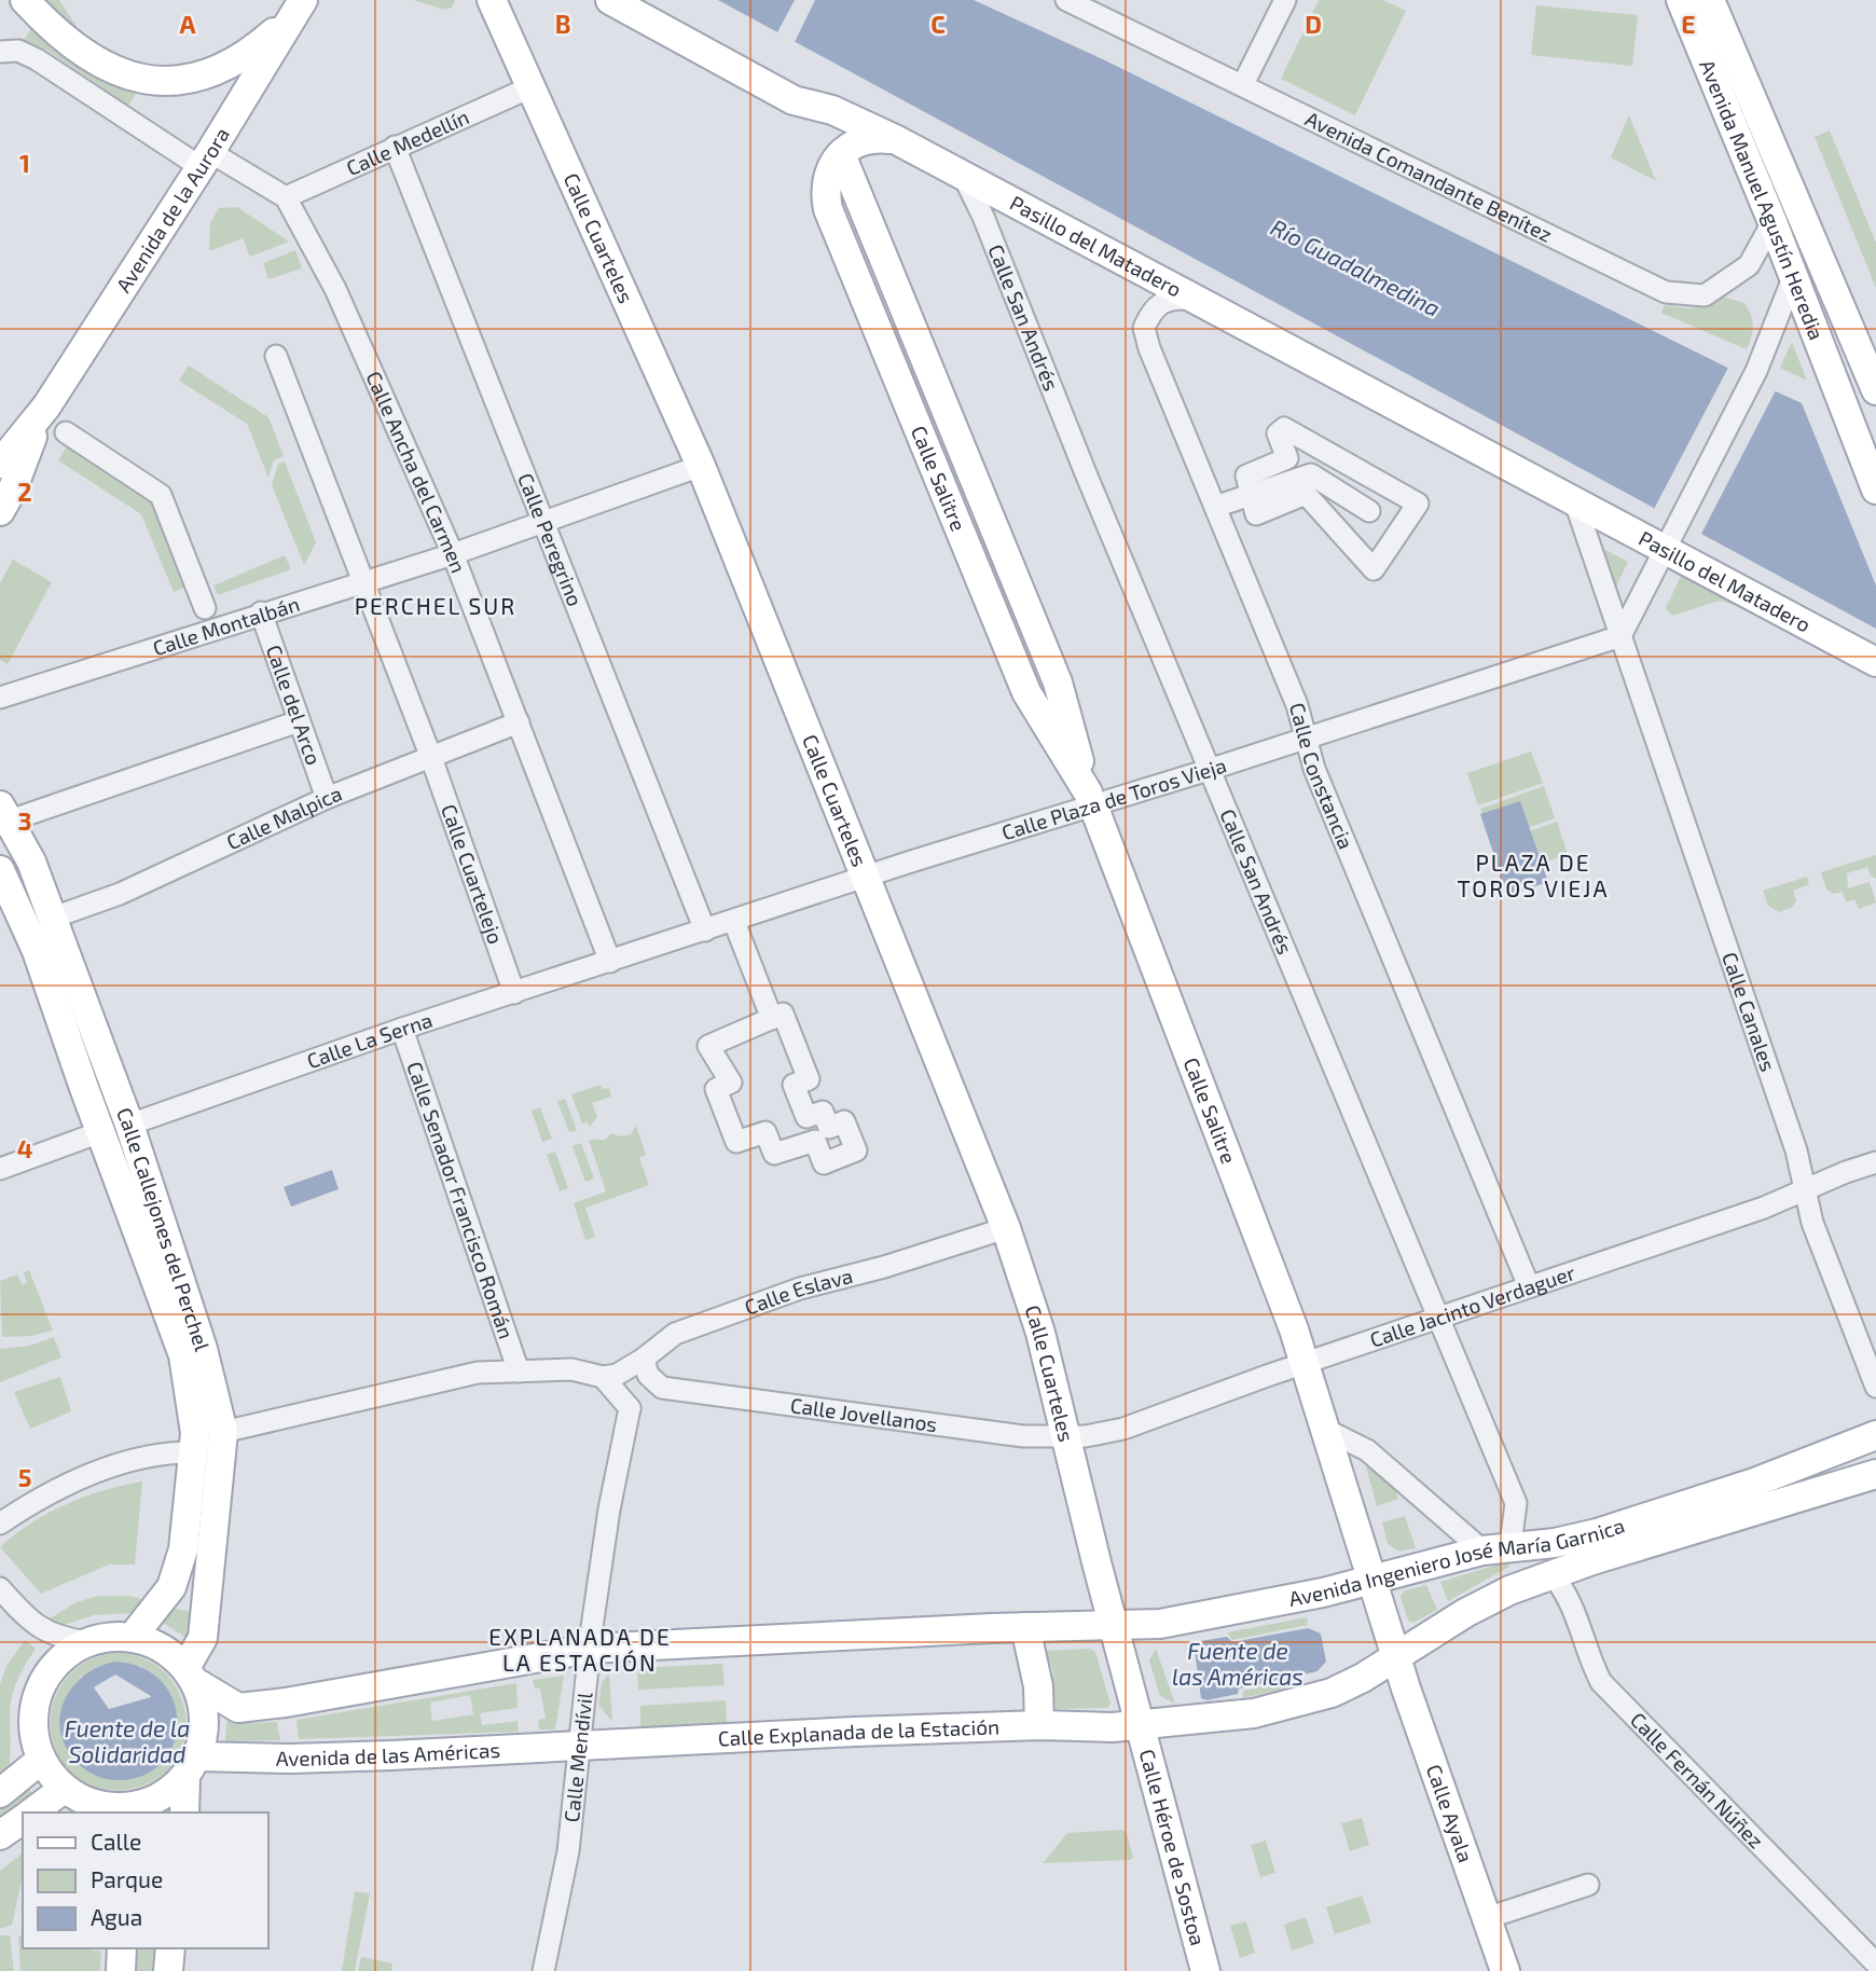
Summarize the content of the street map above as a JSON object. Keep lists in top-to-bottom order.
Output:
{
  "streets": {
    "main road": [
      "Avenida Manuel Agustín Heredia",
      "Avenida de la Aurora",
      "Calle Cuarteles",
      "Pasillo del Matadero",
      "Calle Salitre",
      "Calle Callejones del Perchel",
      "Avenida Ingeniero José María Garnica",
      "Calle Explanada de la Estación",
      "Avenida de las Américas",
      "Calle Ayala",
      "Calle Héroe de Sostoa"
    ],
    "street": [
      "Calle Medellín",
      "Avenida Comandante Benítez",
      "Calle San Andrés",
      "Calle Ancha del Carmen",
      "Calle Peregrino",
      "Calle Montalbán",
      "Calle del Arco",
      "Calle Constancia",
      "Calle Plaza de Toros Vieja",
      "Calle Malpica",
      "Calle Cuartelejo",
      "Calle Canales",
      "Calle La Serna",
      "Calle Senador Francisco Román",
      "Calle Eslava",
      "Calle Jacinto Verdaguer",
      "Calle Jovellanos",
      "Calle Mendívil",
      "Calle Fernán Núñez"
    ]
  },
  "crossings": [
    ["Calle Medellín", "Calle Cuarteles"],
    ["Calle Medellín", "Calle Ancha del Carmen"],
    ["Calle Medellín", "Calle Peregrino"],
    ["Avenida Comandante Benítez", "Avenida Manuel Agustín Heredia"],
    ["Calle Cuarteles", "Calle Montalbán"],
    ["Calle Cuarteles", "Calle Plaza de Toros Vieja"],
    ["Calle Cuarteles", "Calle Eslava"],
    ["Calle Cuarteles", "Calle Jacinto Verdaguer"],
    ["Calle Cuarteles", "Calle Jovellanos"],
    ["Calle Cuarteles", "Avenida Ingeniero José María Garnica"],
    ["Calle Cuarteles", "Calle Explanada de la Estación"],
    ["Calle Cuarteles", "Calle Héroe de Sostoa"],
    ["Pasillo del Matadero", "Calle San Andrés"],
    ["Pasillo del Matadero", "Calle Salitre"],
    ["Pasillo del Matadero", "Calle Constancia"],
    ["Calle San Andrés", "Calle Plaza de Toros Vieja"],
    ["Calle San Andrés", "Calle Jacinto Verdaguer"],
    ["Calle San Andrés", "Avenida Ingeniero José María Garnica"],
    ["Calle Ancha del Carmen", "Calle Montalbán"],
    ["Calle Ancha del Carmen", "Calle Plaza de Toros Vieja"],
    ["Calle Ancha del Carmen", "Calle Malpica"],
    ["Calle Ancha del Carmen", "Calle La Serna"],
    ["Calle Salitre", "Calle Plaza de Toros Vieja"],
    ["Calle Salitre", "Calle Jacinto Verdaguer"],
    ["Calle Salitre", "Avenida Ingeniero José María Garnica"],
    ["Calle Salitre", "Calle Ayala"],
    ["Calle Peregrino", "Calle Montalbán"],
    ["Calle Peregrino", "Calle Plaza de Toros Vieja"],
    ["Calle Montalbán", "Calle del Arco"],
    ["Calle Montalbán", "Calle Cuartelejo"],
    ["Calle del Arco", "Calle Malpica"],
    ["Calle Constancia", "Calle Plaza de Toros Vieja"],
    ["Calle Constancia", "Calle Jacinto Verdaguer"],
    ["Calle Plaza de Toros Vieja", "Calle Canales"],
    ["Calle Plaza de Toros Vieja", "Calle La Serna"],
    ["Calle Malpica", "Calle Cuartelejo"],
    ["Calle Malpica", "Calle Callejones del Perchel"],
    ["Calle Cuartelejo", "Calle La Serna"],
    ["Calle Canales", "Calle Jacinto Verdaguer"],
    ["Calle La Serna", "Calle Senador Francisco Román"],
    ["Calle La Serna", "Calle Callejones del Perchel"],
    ["Calle Callejones del Perchel", "Avenida de las Américas"],
    ["Calle Jacinto Verdaguer", "Calle Jovellanos"],
    ["Avenida Ingeniero José María Garnica", "Calle Explanada de la Estación"],
    ["Avenida Ingeniero José María Garnica", "Calle Fernán Núñez"],
    ["Avenida Ingeniero José María Garnica", "Calle Ayala"],
    ["Avenida Ingeniero José María Garnica", "Calle Héroe de Sostoa"],
    ["Calle Explanada de la Estación", "Avenida de las Américas"],
    ["Calle Explanada de la Estación", "Calle Mendívil"],
    ["Calle Explanada de la Estación", "Calle Héroe de Sostoa"],
    ["Avenida de las Américas", "Calle Mendívil"]
  ],
  "districts": ["PERCHEL SUR", "PLAZA DE TOROS VIEJA", "EXPLANADA DE LA ESTACIÓN"],
  "water": ["Río Guadalmedina", "Fuente de las Américas", "Fuente de la Solidaridad"],
  "legend": ["Calle", "Parque", "Agua"],
  "grid": {
    "columns": [
      "A",
      "B",
      "C",
      "D",
      "E"
    ],
    "rows": [
      "1",
      "2",
      "3",
      "4",
      "5"
    ]
  }
}
